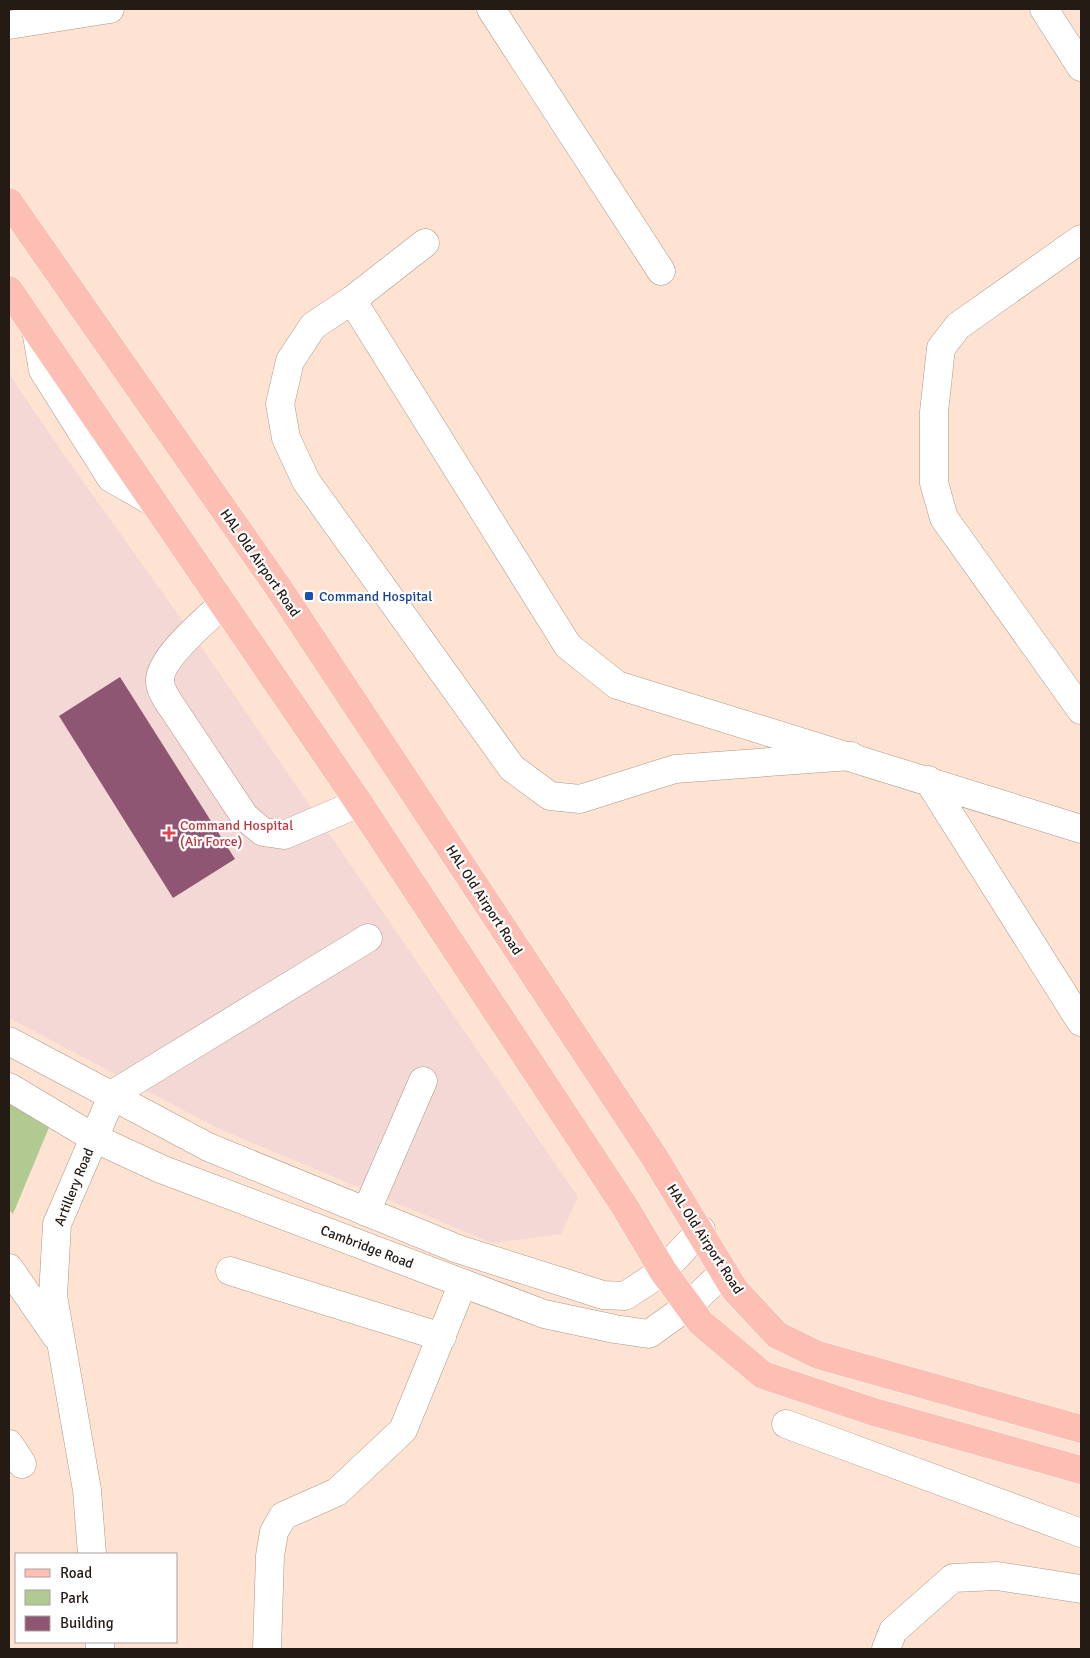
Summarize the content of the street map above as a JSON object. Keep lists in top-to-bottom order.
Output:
{
  "streets": {
    "main road": ["HAL Old Airport Road"],
    "street": ["Artillery Road", "Cambridge Road"]
  },
  "crossings": [
    ["HAL Old Airport Road", "Cambridge Road"],
    ["Artillery Road", "Cambridge Road"]
  ],
  "places": {
    "transit": ["Command Hospital"],
    "health": ["Command Hospital (Air Force)"]
  },
  "legend": ["Road", "Park", "Building"]
}
